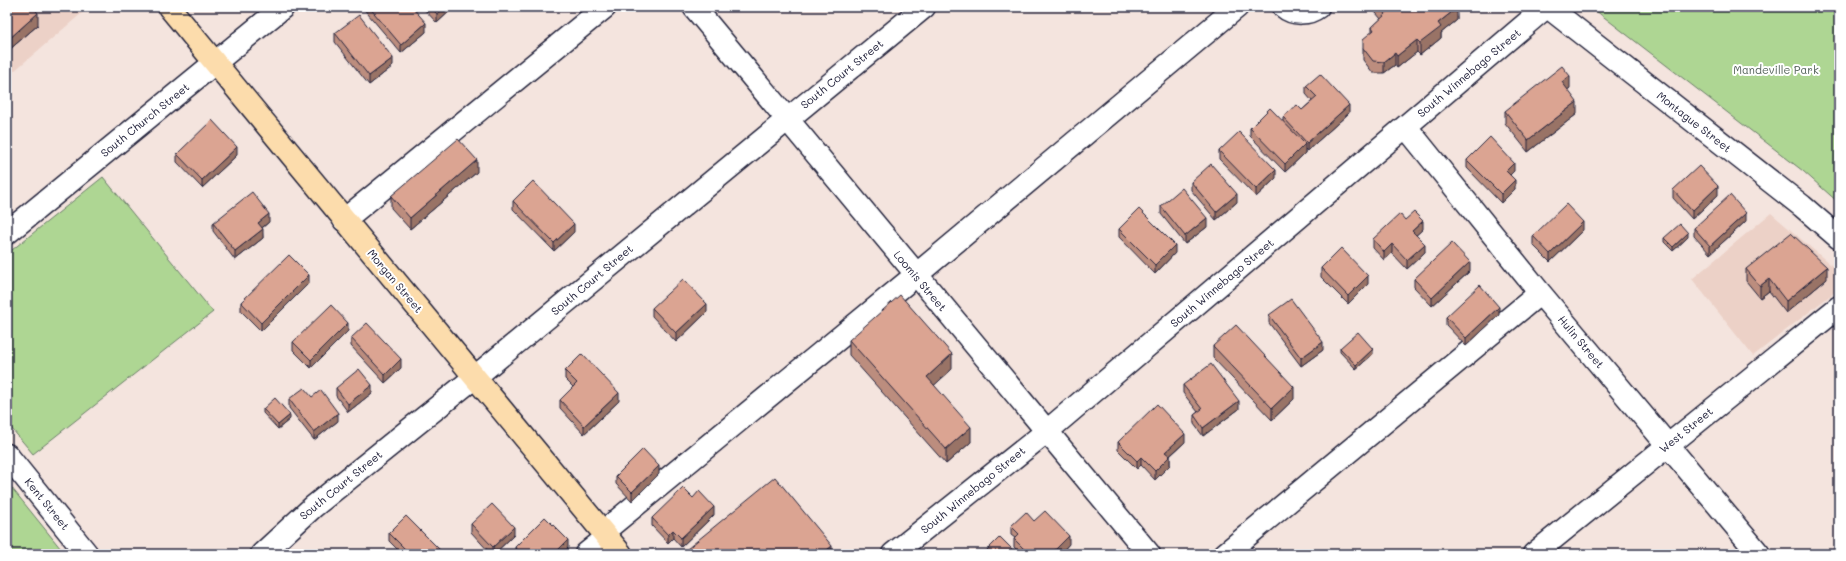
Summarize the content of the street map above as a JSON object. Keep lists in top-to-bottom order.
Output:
{
  "streets": {
    "main road": ["Morgan Street"],
    "street": [
      "South Winnebago Street",
      "South Court Street",
      "South Church Street",
      "Montague Street",
      "Loomis Street",
      "Hulin Street",
      "West Street",
      "Kent Street"
    ]
  },
  "crossings": [
    ["South Winnebago Street", "Montague Street"],
    ["South Winnebago Street", "Loomis Street"],
    ["South Winnebago Street", "Hulin Street"],
    ["South Court Street", "Morgan Street"],
    ["South Court Street", "Loomis Street"],
    ["South Church Street", "Morgan Street"],
    ["Hulin Street", "West Street"]
  ],
  "parks": ["Mandeville Park"]
}
